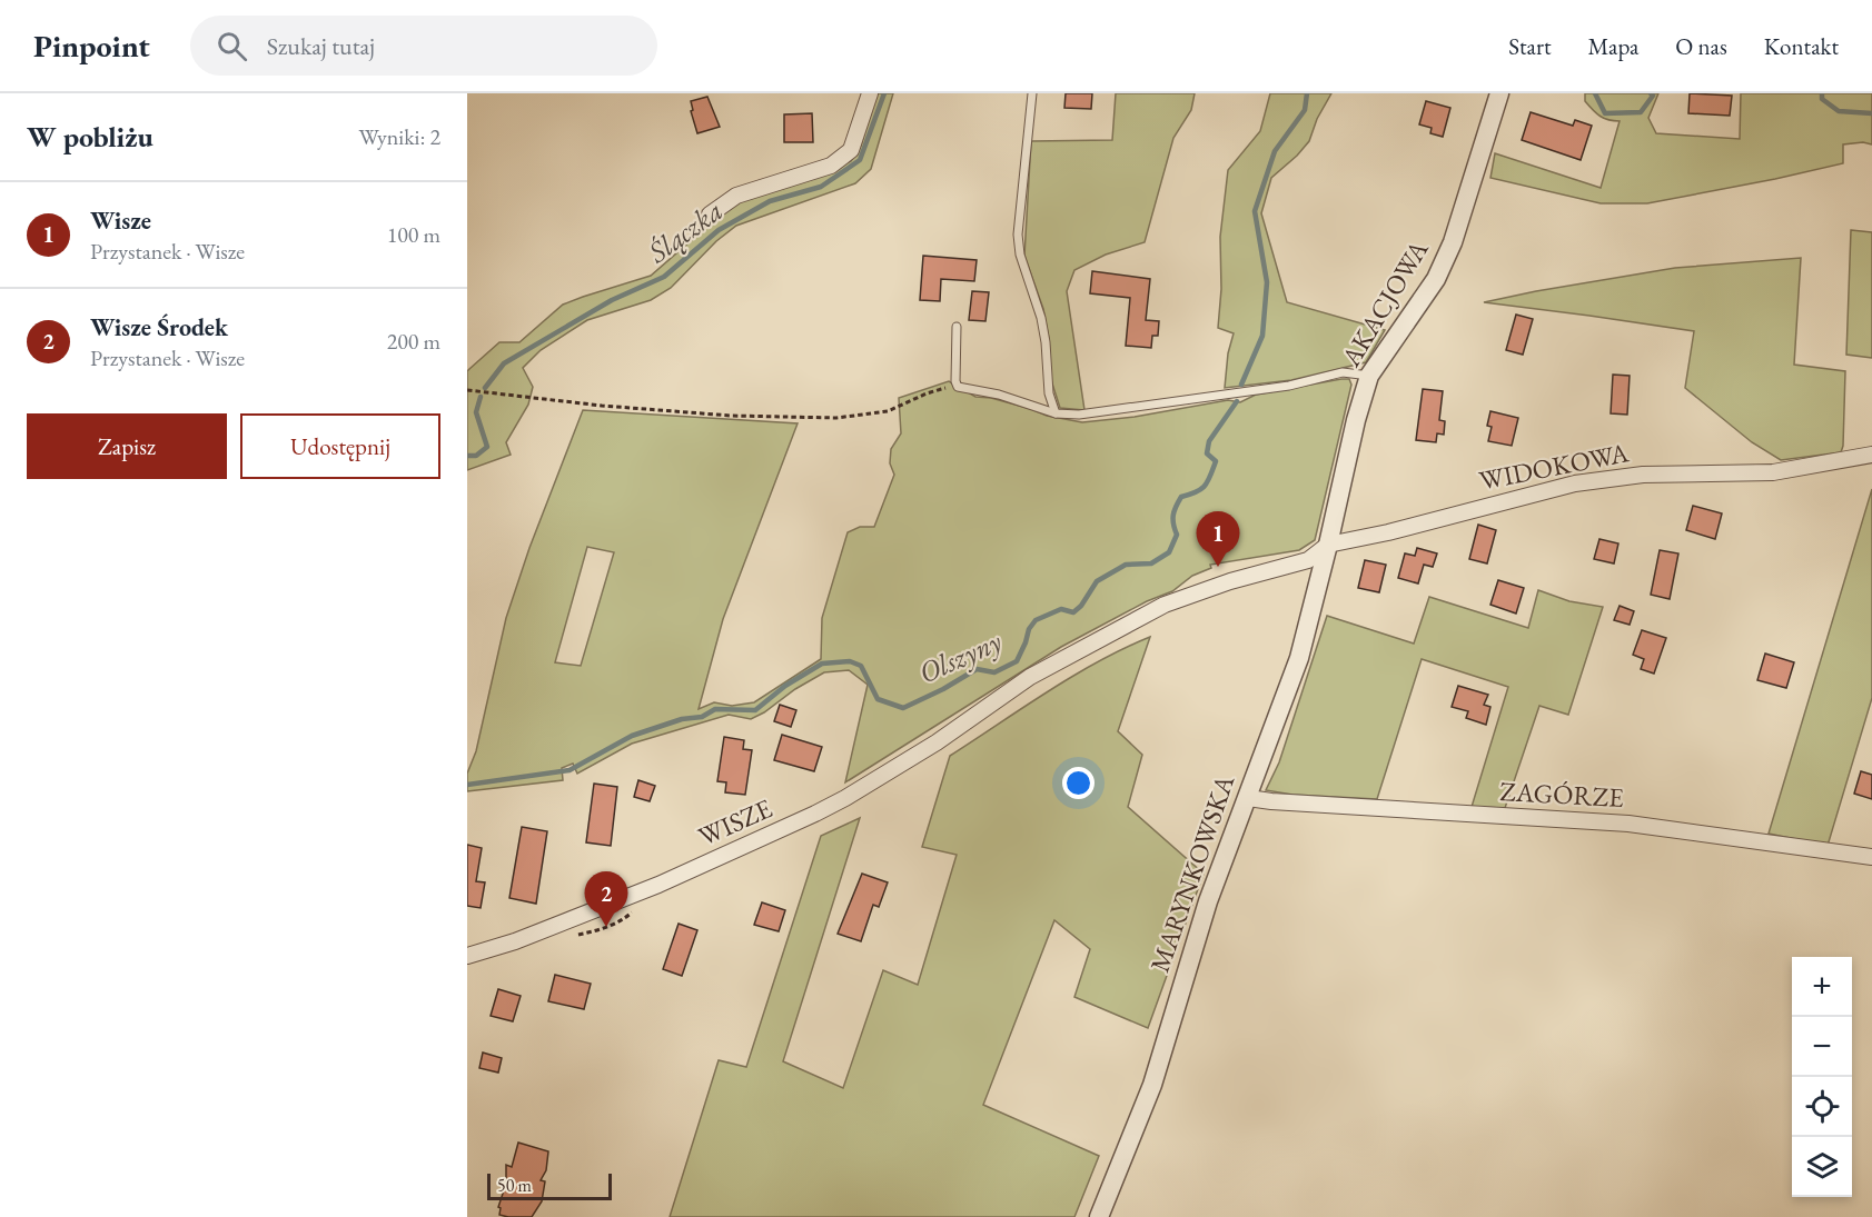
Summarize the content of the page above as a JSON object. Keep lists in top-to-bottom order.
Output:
{
  "streets": {
    "street": [
      "AKACJOWA",
      "WIDOKOWA",
      "ZAGÓRZE",
      "WISZE",
      "MARYNKOWSKA"
    ]
  },
  "crossings": [
    ["AKACJOWA", "WIDOKOWA"],
    ["AKACJOWA", "WISZE"],
    ["AKACJOWA", "MARYNKOWSKA"],
    ["WIDOKOWA", "WISZE"],
    ["WIDOKOWA", "MARYNKOWSKA"],
    ["ZAGÓRZE", "MARYNKOWSKA"],
    ["WISZE", "MARYNKOWSKA"]
  ],
  "water": ["Ślączka", "Olszyny"],
  "scale_bar": "50 m",
  "page": {
    "header": "Pinpoint",
    "search": "Szukaj tutaj",
    "nav": [
      "Start",
      "Mapa",
      "O nas",
      "Kontakt"
    ],
    "heading": ["W pobliżu", "Wyniki: 2"],
    "list": [
      {
        "mark": "1",
        "name": "Wisze",
        "note": "Przystanek · Wisze",
        "value": "100 m"
      },
      {
        "mark": "2",
        "name": "Wisze Środek",
        "note": "Przystanek · Wisze",
        "value": "200 m"
      }
    ],
    "buttons": ["Zapisz", "Udostępnij"],
    "pins": ["1", "2"],
    "map_buttons": ["+", "−"],
    "scale": "50 m"
  }
}
